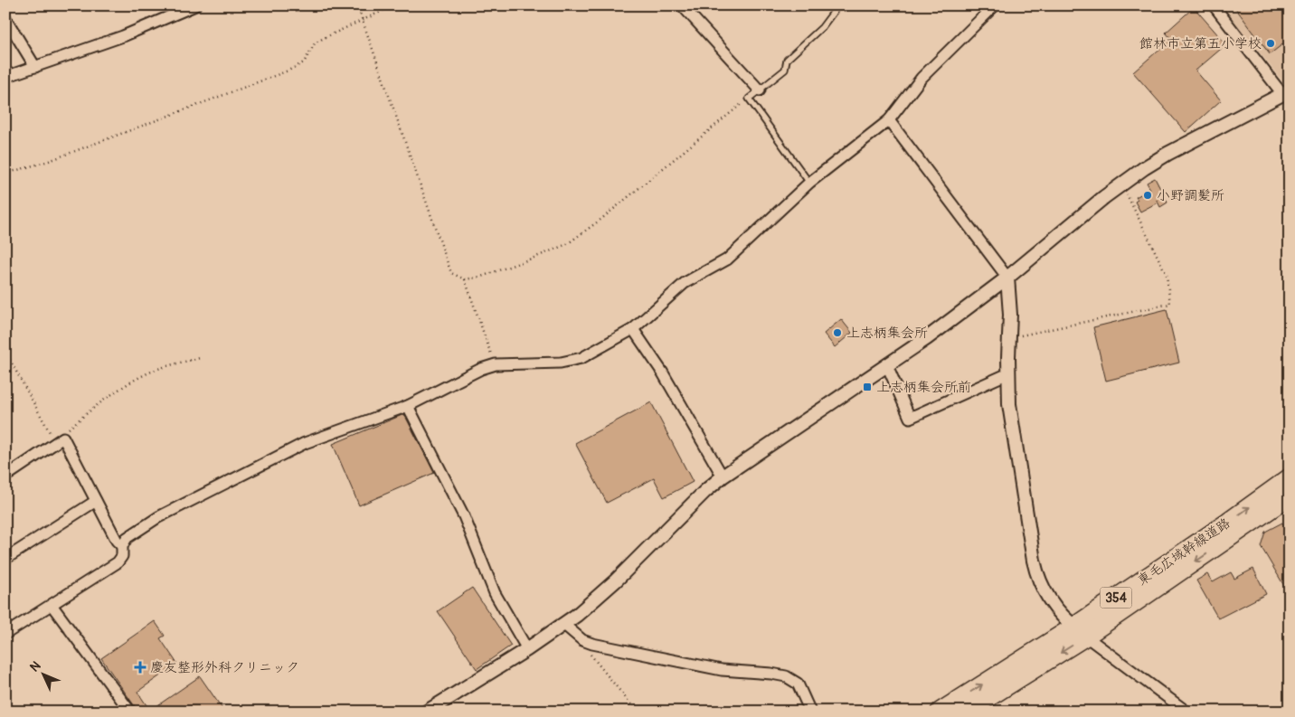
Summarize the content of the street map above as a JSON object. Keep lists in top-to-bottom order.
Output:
{
  "streets": {
    "highway": ["東毛広域幹線道路", "354"]
  },
  "places": {
    "other": ["館林市立第五小学校", "小野調髪所", "上志柄集会所"],
    "transit": ["上志柄集会所前"],
    "health": ["慶友整形外科クリニック"]
  },
  "north": "top left"
}
